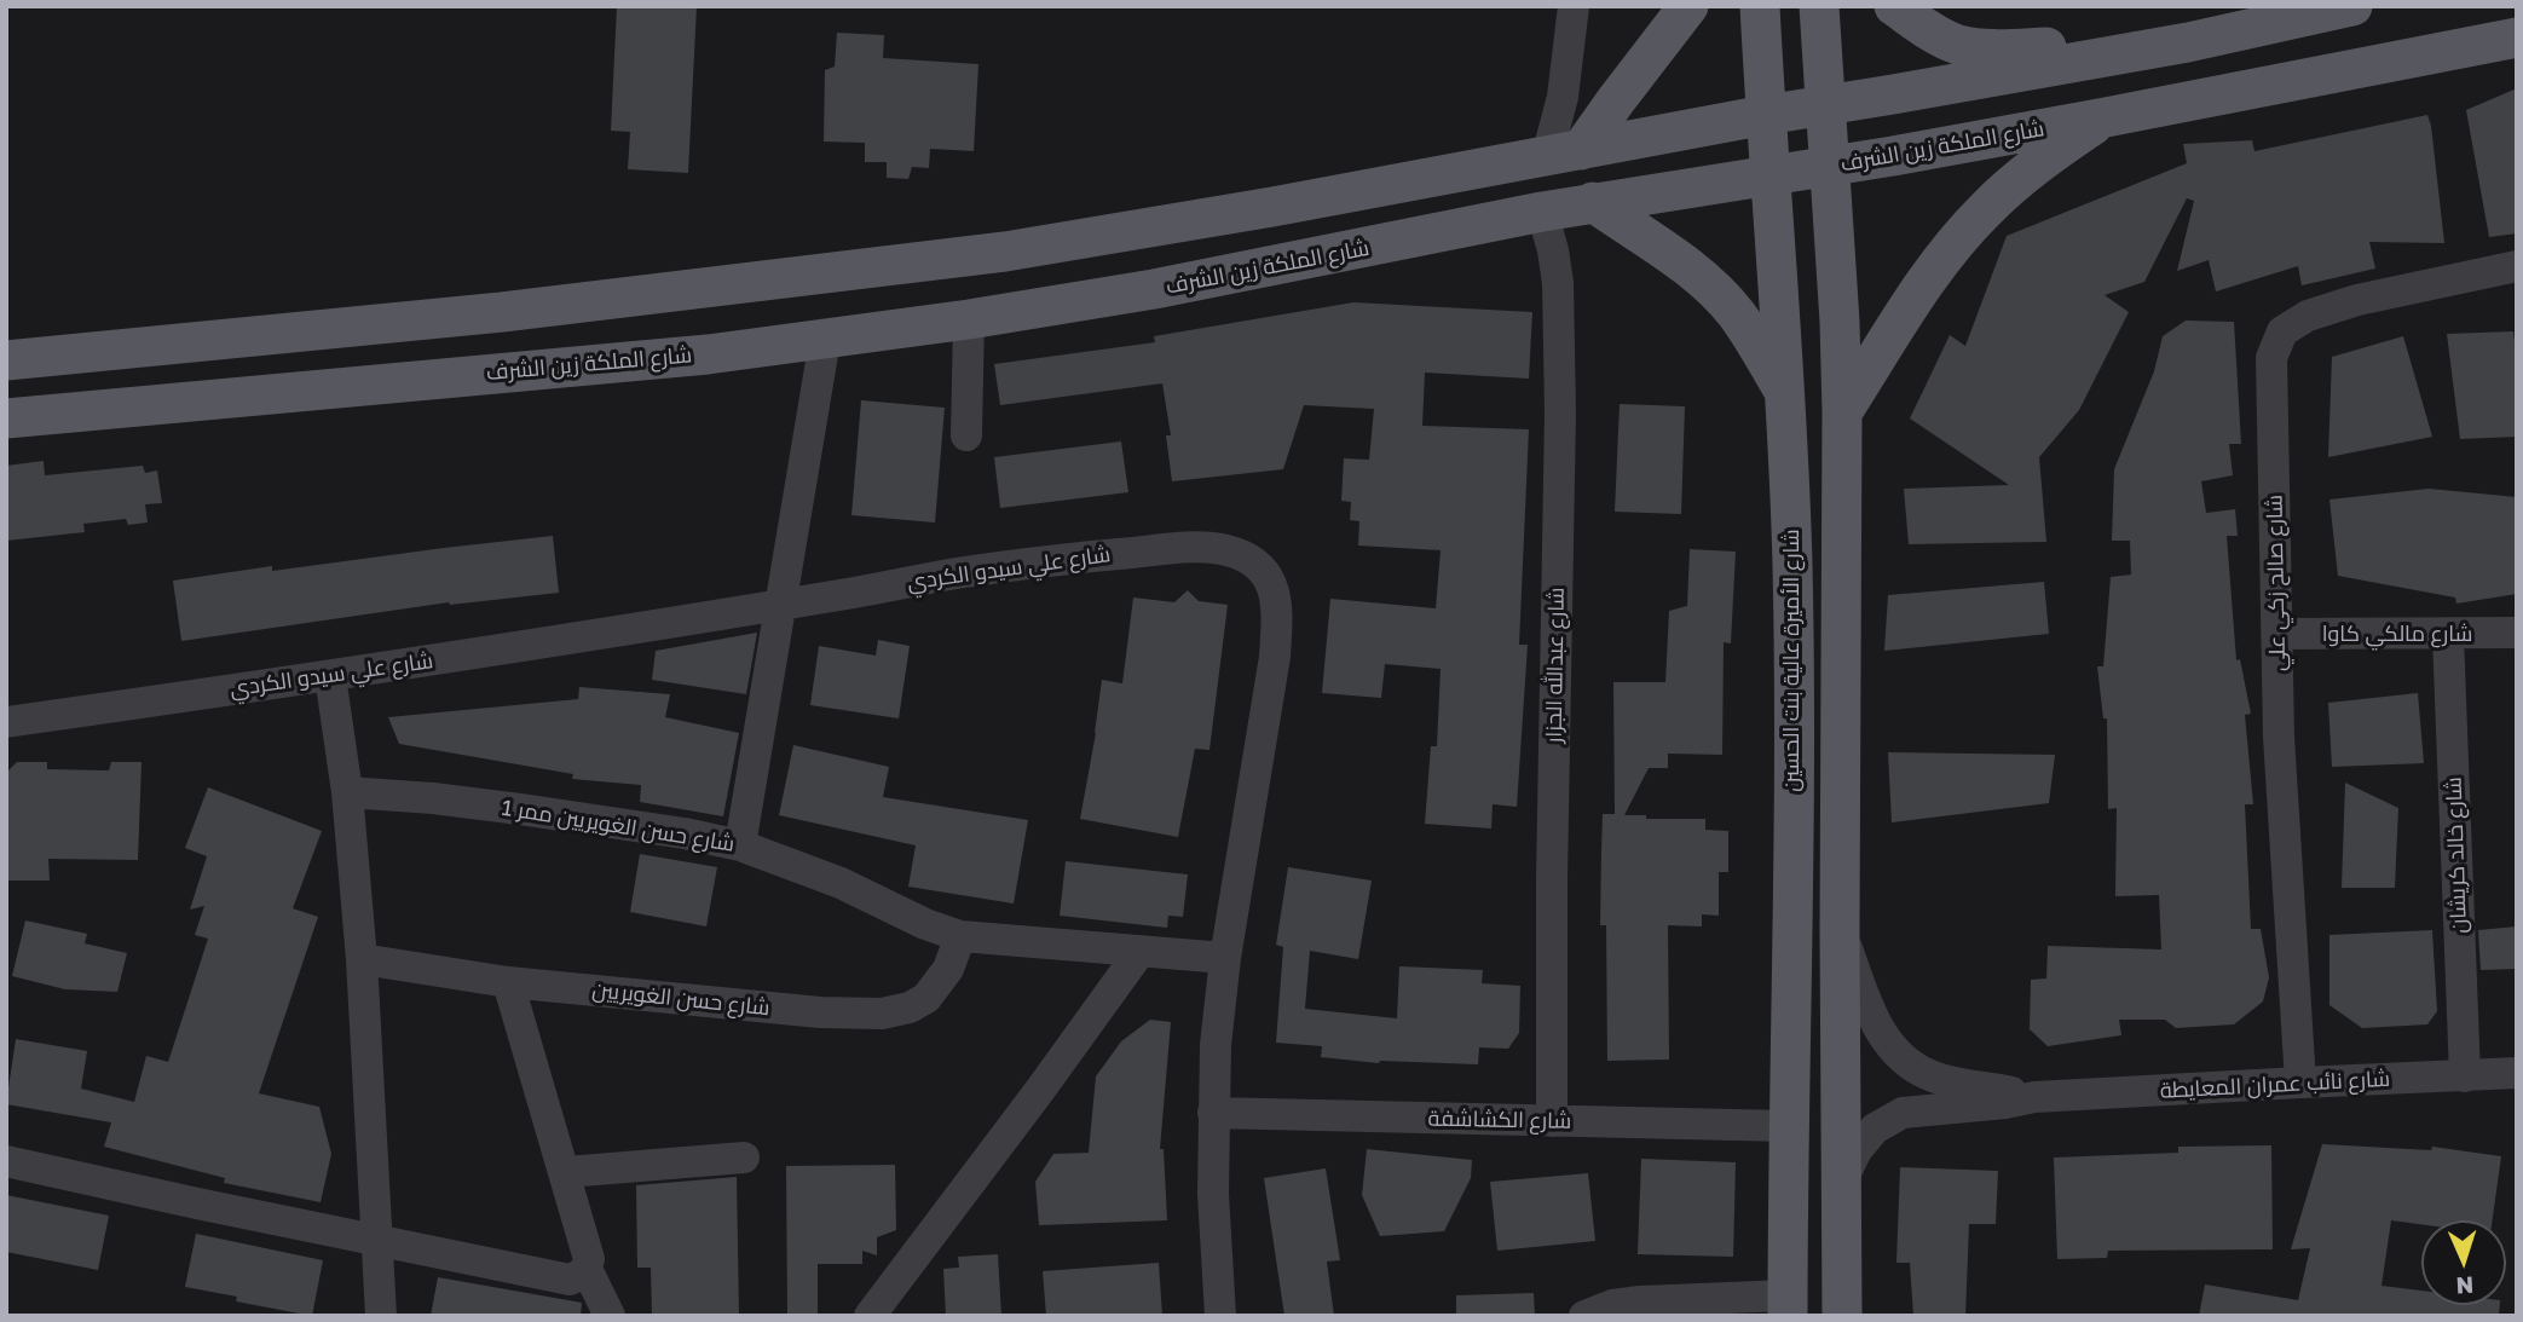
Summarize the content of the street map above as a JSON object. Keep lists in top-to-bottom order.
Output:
{
  "streets": {
    "main road": ["شارع الملكة زين الشرف", "شارع الأميرة عالية بنت الحسين"],
    "street": [
      "شارع علي سيدو الكردي",
      "شارع صالح زكي علي",
      "شارع مالكي كاوا",
      "شارع عبدالله الجزار",
      "شارع حسن الغويريين ممر 1",
      "شارع خالد كريشان",
      "شارع حسن الغويريين",
      "شارع نائب عمران المعايطة",
      "شارع الكشاشفة"
    ]
  },
  "crossings": [
    ["شارع الملكة زين الشرف", "شارع الأميرة عالية بنت الحسين"],
    ["شارع الملكة زين الشرف", "شارع عبدالله الجزار"],
    ["شارع علي سيدو الكردي", "شارع حسن الغويريين ممر 1"],
    ["شارع علي سيدو الكردي", "شارع الكشاشفة"],
    ["شارع صالح زكي علي", "شارع مالكي كاوا"],
    ["شارع صالح زكي علي", "شارع نائب عمران المعايطة"],
    ["شارع مالكي كاوا", "شارع خالد كريشان"],
    ["شارع الأميرة عالية بنت الحسين", "شارع الكشاشفة"],
    ["شارع عبدالله الجزار", "شارع الكشاشفة"],
    ["شارع حسن الغويريين ممر 1", "شارع حسن الغويريين"],
    ["شارع خالد كريشان", "شارع نائب عمران المعايطة"]
  ],
  "north": "bottom"
}
